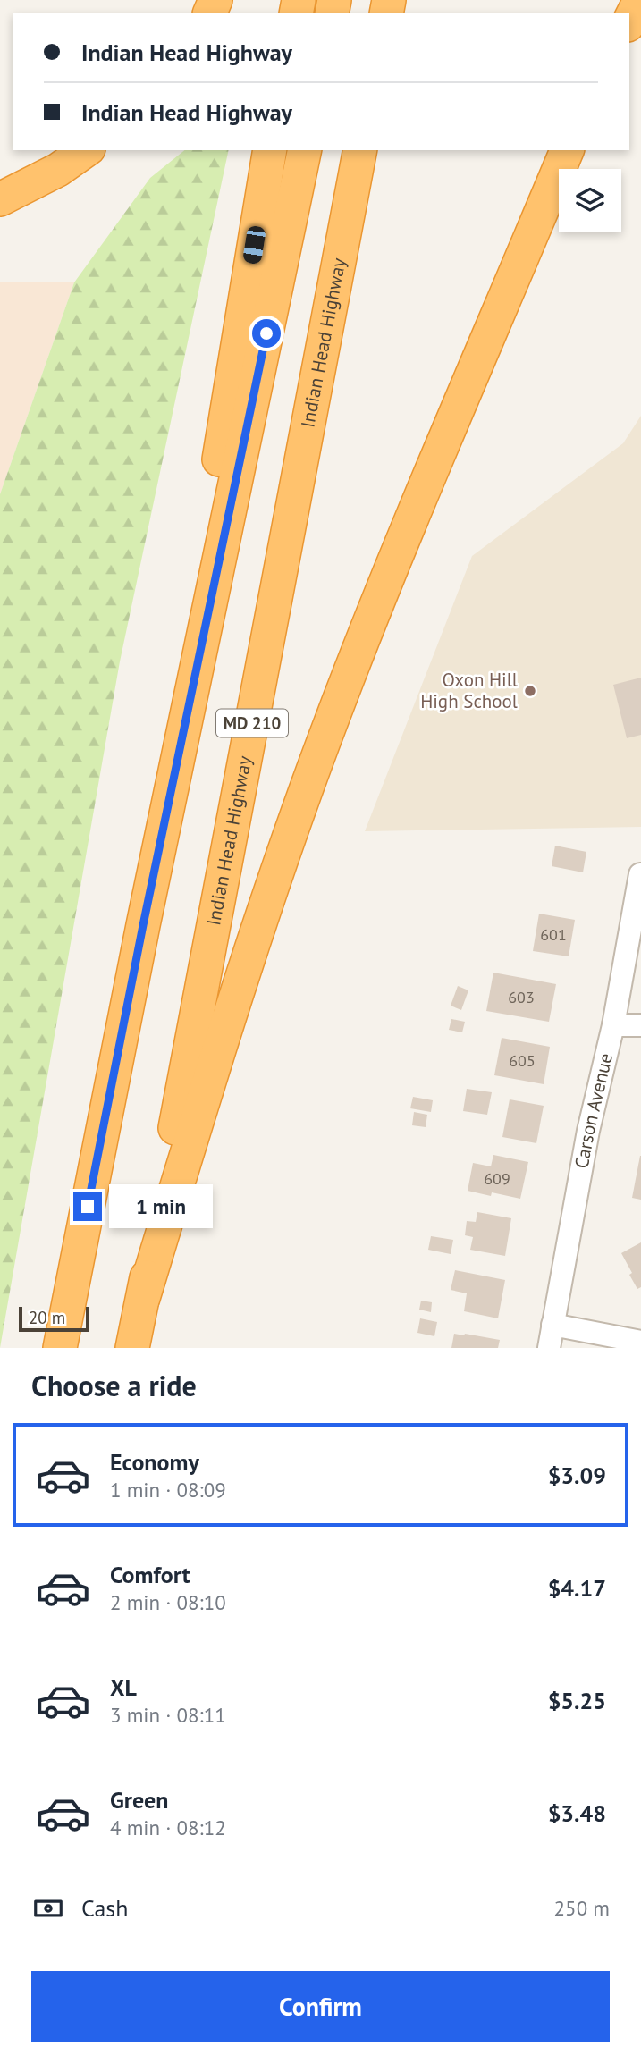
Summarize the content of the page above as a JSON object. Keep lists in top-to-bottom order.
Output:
{
  "streets": {
    "highway": ["Indian Head Highway", "MD 210"],
    "street": ["Carson Avenue"]
  },
  "places": ["Oxon Hill High School"],
  "house_numbers": [
    "601",
    "603",
    "605",
    "609"
  ],
  "scale_bar": "20 m",
  "page": {
    "banner": ["Indian Head Highway", "Indian Head Highway"],
    "bubble": "1 min",
    "scale": "20 m",
    "heading": "Choose a ride",
    "list": [
      {
        "name": "Economy",
        "note": "1 min · 08:09",
        "value": "$3.09"
      },
      {
        "name": "Comfort",
        "note": "2 min · 08:10",
        "value": "$4.17"
      },
      {
        "name": "XL",
        "note": "3 min · 08:11",
        "value": "$5.25"
      },
      {
        "name": "Green",
        "note": "4 min · 08:12",
        "value": "$3.48"
      }
    ],
    "pay": ["Cash", "250 m"],
    "buttons": "Confirm"
  }
}
